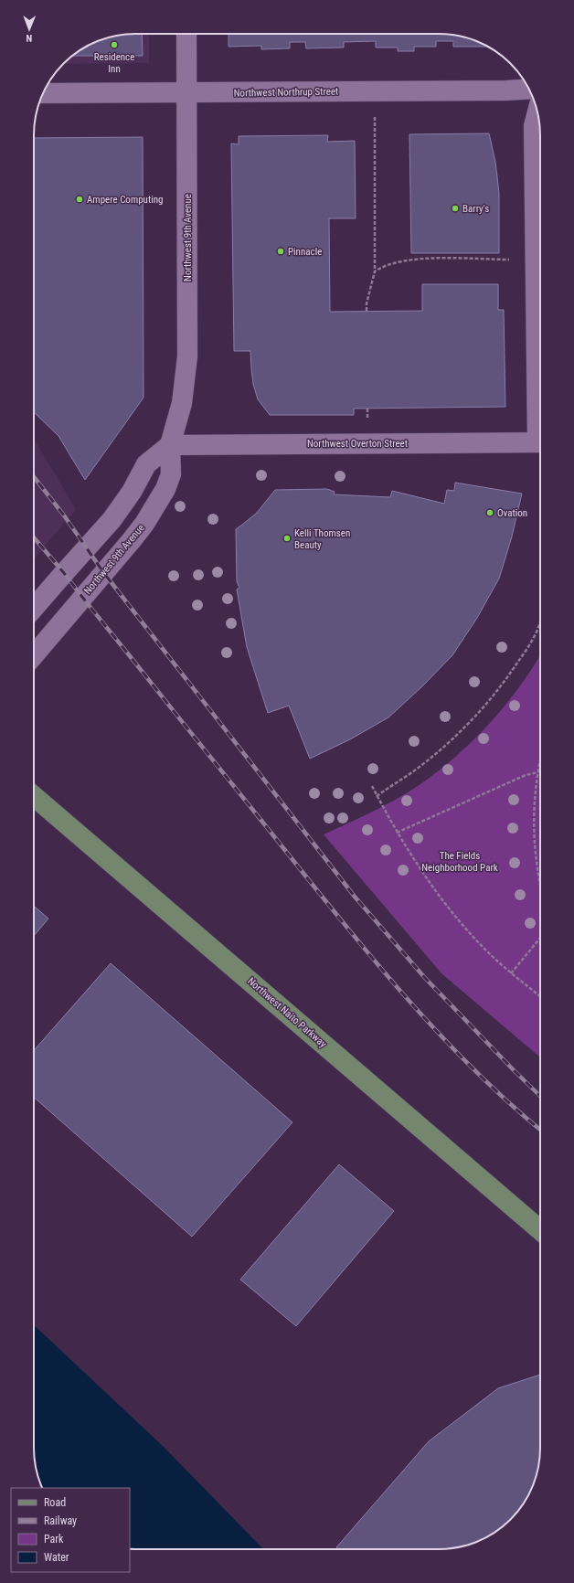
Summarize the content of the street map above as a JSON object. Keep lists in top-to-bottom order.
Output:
{
  "streets": {
    "main road": ["Northwest Naito Parkway"],
    "street": ["Northwest Northrup Street", "Northwest 9th Avenue", "Northwest Overton Street"]
  },
  "crossings": [
    ["Northwest Northrup Street", "Northwest 9th Avenue"],
    ["Northwest 9th Avenue", "Northwest Overton Street"]
  ],
  "parks": ["The Fields Neighborhood Park"],
  "places": [
    "Residence Inn",
    "Ampere Computing",
    "Barry's",
    "Pinnacle",
    "Ovation",
    "Kelli Thomsen Beauty"
  ],
  "legend": [
    "Road",
    "Railway",
    "Park",
    "Water"
  ],
  "north": "bottom"
}
